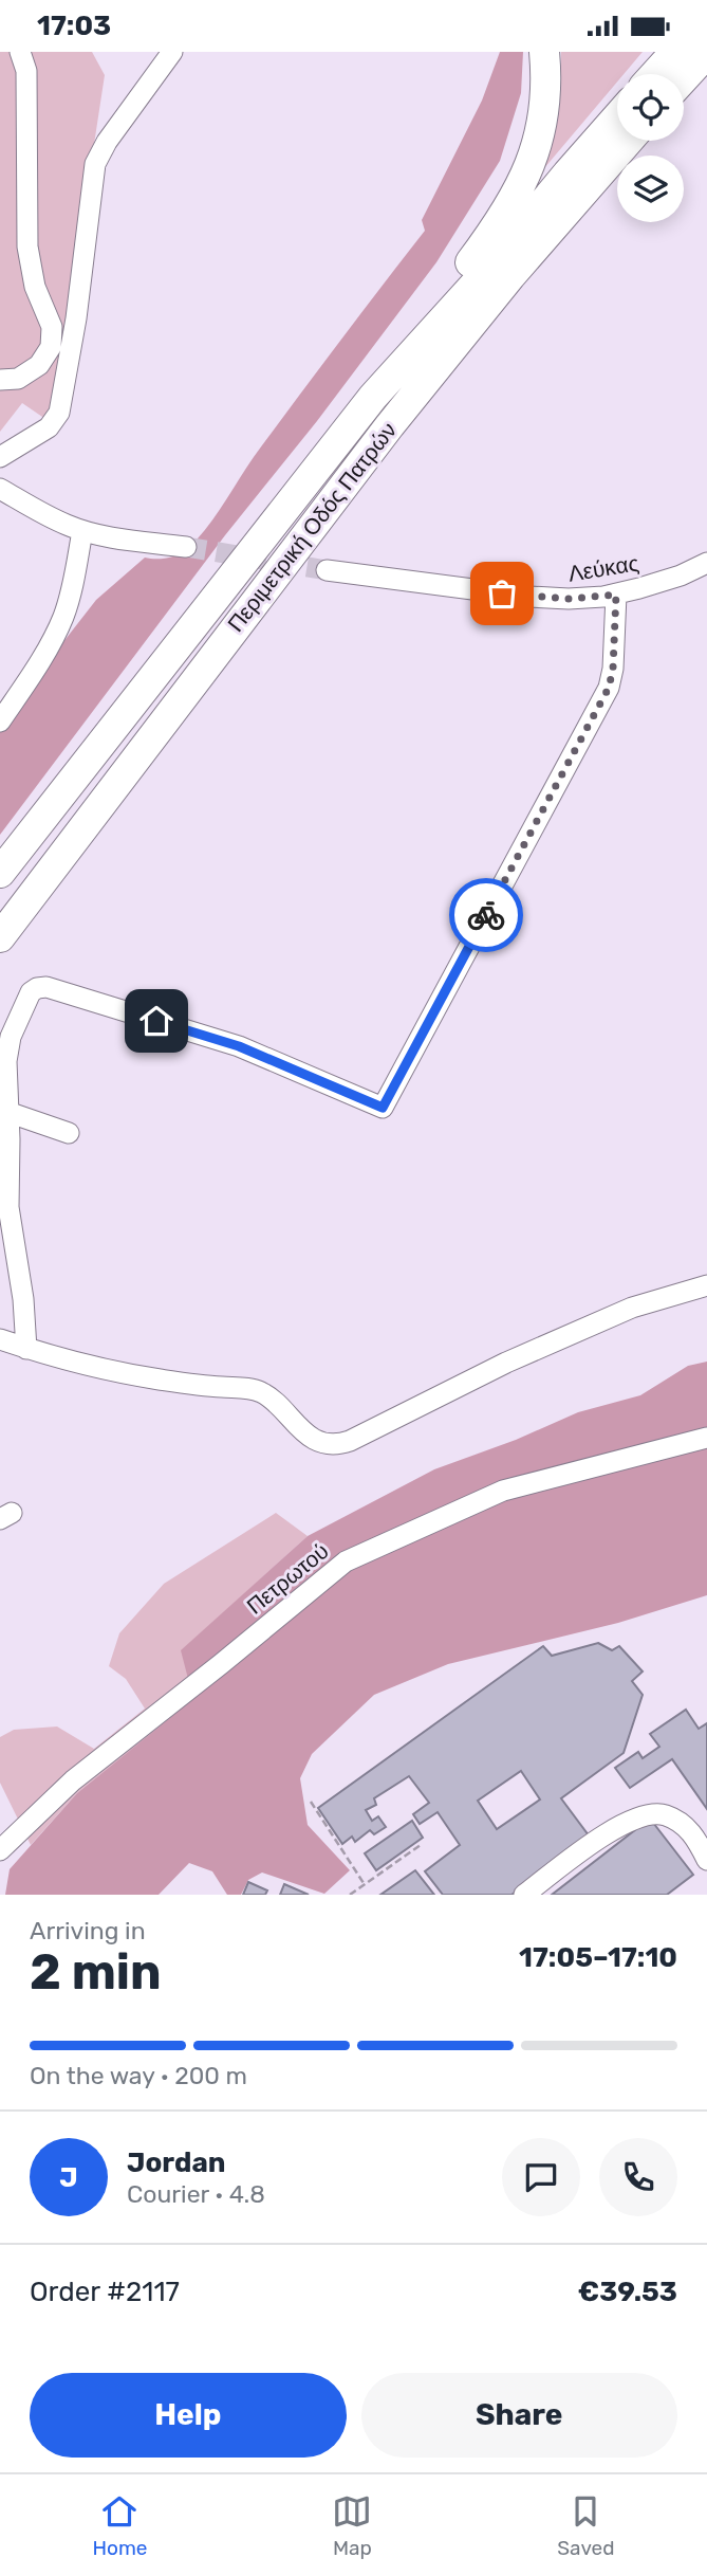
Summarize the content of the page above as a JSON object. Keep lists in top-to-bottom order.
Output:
{
  "streets": {
    "highway": ["Περιμετρική Οδός Πατρών"],
    "street": ["Λεύκας", "Πετρωτού"]
  },
  "page": {
    "status": "17:03",
    "heading": ["2 min", "Arriving in", "17:05–17:10"],
    "panel": [
      "Jordan",
      "Courier · 4.8",
      "Order #2117",
      "€39.53"
    ],
    "bar": "On the way · 200 m",
    "round": "J",
    "buttons": ["Help", "Share"],
    "tabs": ["Home", "Map", "Saved"]
  }
}
